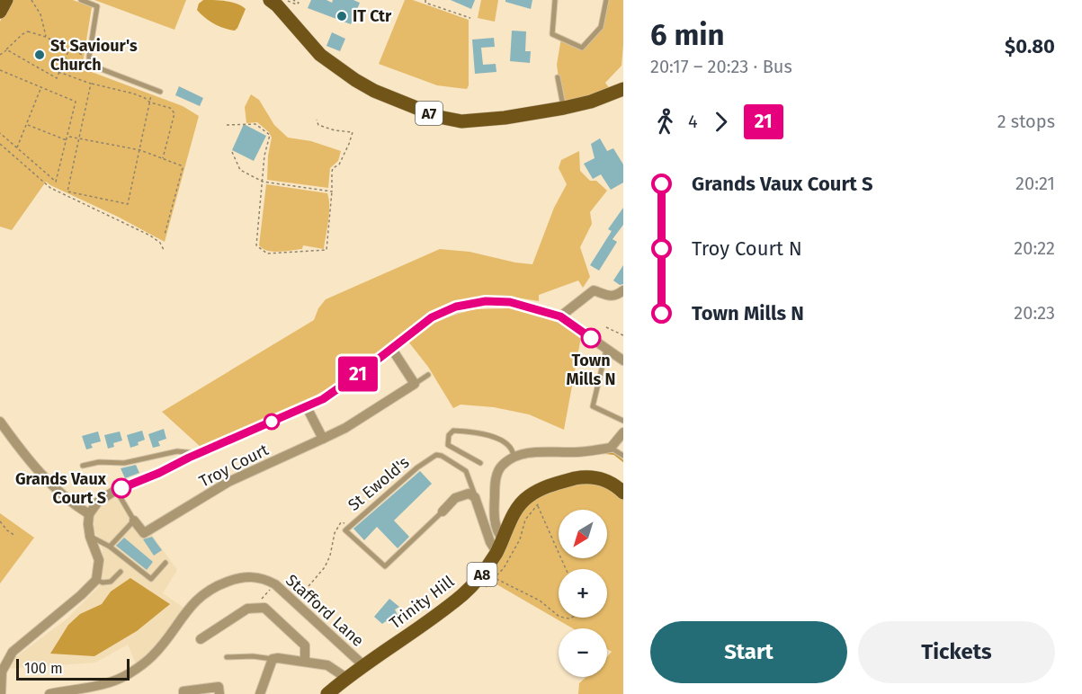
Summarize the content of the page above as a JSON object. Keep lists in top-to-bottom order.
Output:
{
  "streets": {
    "main road": ["A7", "A8", "Trinity Hill"],
    "street": ["Troy Court", "Stafford Lane"],
    "lane": ["St Ewold's"]
  },
  "crossings": [
    ["Trinity Hill", "Stafford Lane"]
  ],
  "places": [
    "IT Ctr",
    "St Saviour's Church",
    "Town Mills N",
    "Grands Vaux Court S"
  ],
  "lines": ["bus line 21"],
  "scale_bar": "100 m",
  "north": "bottom left",
  "page": {
    "on_map": "21",
    "heading": ["6 min", "20:17 – 20:23 · Bus", "$0.80"],
    "legs": ["4", "21", "2 stops"],
    "list": [
      {
        "name": "Grands Vaux Court S",
        "value": "20:21"
      },
      {
        "name": "Troy Court N",
        "value": "20:22"
      },
      {
        "name": "Town Mills N",
        "value": "20:23"
      }
    ],
    "map_buttons": ["+", "−"],
    "buttons": ["Start", "Tickets"],
    "scale": "100 m"
  }
}
